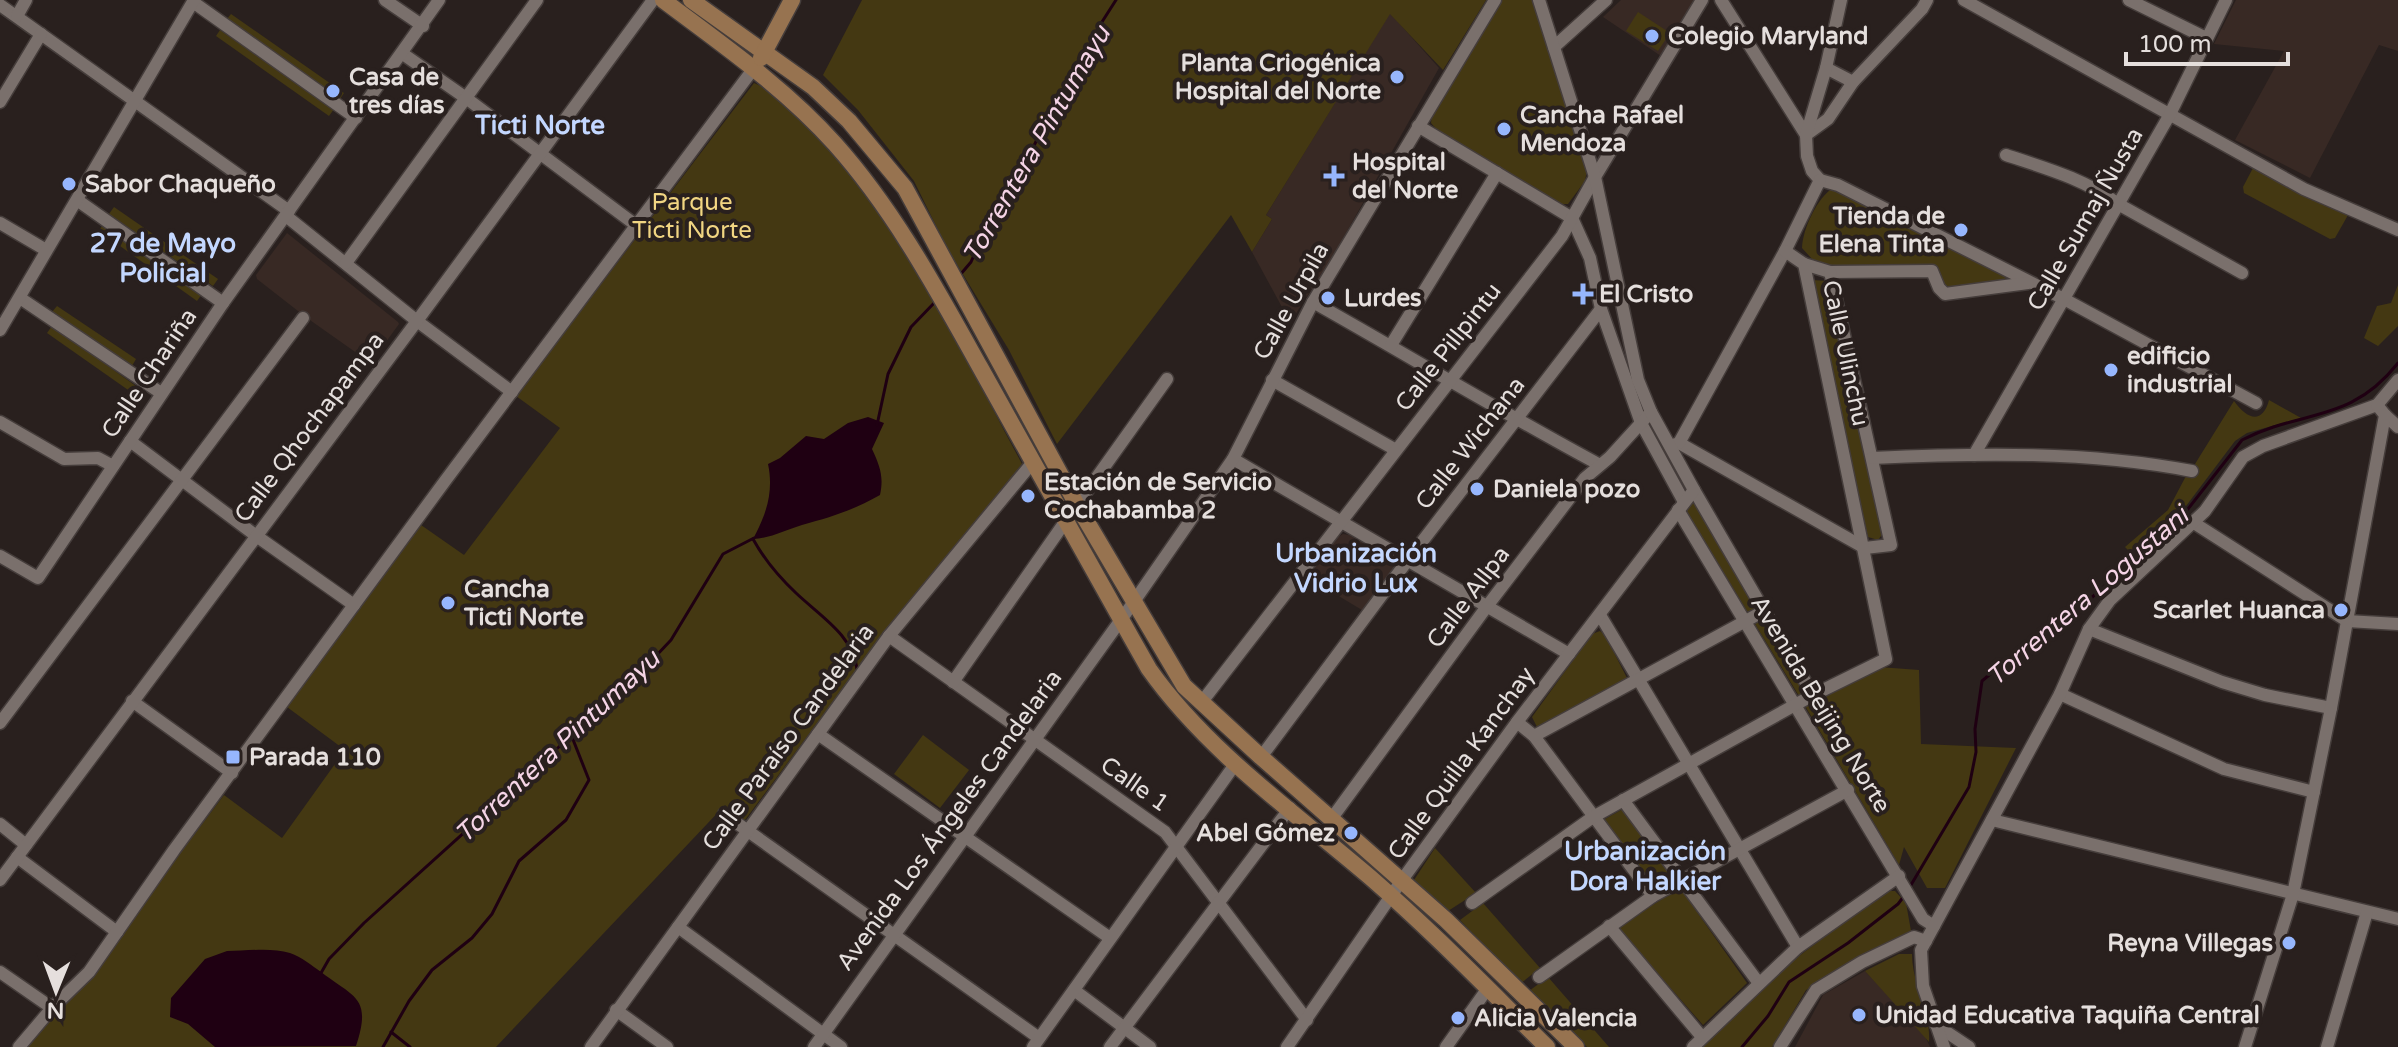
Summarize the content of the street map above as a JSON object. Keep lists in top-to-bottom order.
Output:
{
  "streets": {
    "street": [
      "Calle Sumaj Ñusta",
      "Calle Urpila",
      "Calle Pillpintu",
      "Calle Ulinchu",
      "Calle Chariña",
      "Calle Qhochapampa",
      "Calle Wichana",
      "Calle Allpa",
      "Avenida Beijing Norte",
      "Calle Paraíso Candelaria",
      "Calle Quilla Kanchay",
      "Calle 1",
      "Avenida Los Ángeles Candelaria"
    ]
  },
  "crossings": [
    ["Calle Urpila", "Avenida Los Ángeles Candelaria"],
    ["Calle Pillpintu", "Avenida Beijing Norte"],
    ["Calle Ulinchu", "Avenida Beijing Norte"],
    ["Calle Wichana", "Avenida Beijing Norte"],
    ["Calle Allpa", "Avenida Beijing Norte"],
    ["Avenida Beijing Norte", "Calle Quilla Kanchay"],
    ["Calle Paraíso Candelaria", "Calle 1"],
    ["Calle Quilla Kanchay", "Calle 1"],
    ["Calle 1", "Avenida Los Ángeles Candelaria"]
  ],
  "districts": [
    "Ticti Norte",
    "27 de Mayo Policial",
    "Urbanización Vidrio Lux",
    "Urbanización Dora Halkier"
  ],
  "water": ["Torrentera Pintumayu", "Torrentera Logustani"],
  "parks": ["Parque Ticti Norte"],
  "places": {
    "other": [
      "Colegio Maryland",
      "Planta Criogénica Hospital del Norte",
      "Casa de tres días",
      "Cancha Rafael Mendoza",
      "Sabor Chaqueño",
      "Tienda de Elena Tinta",
      "Lurdes",
      "edificio industrial",
      "Daniela pozo",
      "Estación de Servicio Cochabamba 2",
      "Cancha Ticti Norte",
      "Scarlet Huanca",
      "Abel Gómez",
      "Reyna Villegas",
      "Unidad Educativa Taquiña Central",
      "Alicia Valencia"
    ],
    "health": ["Hospital del Norte", "El Cristo"],
    "transit": ["Parada 110"]
  },
  "scale_bar": "100 m",
  "north": "bottom"
}
